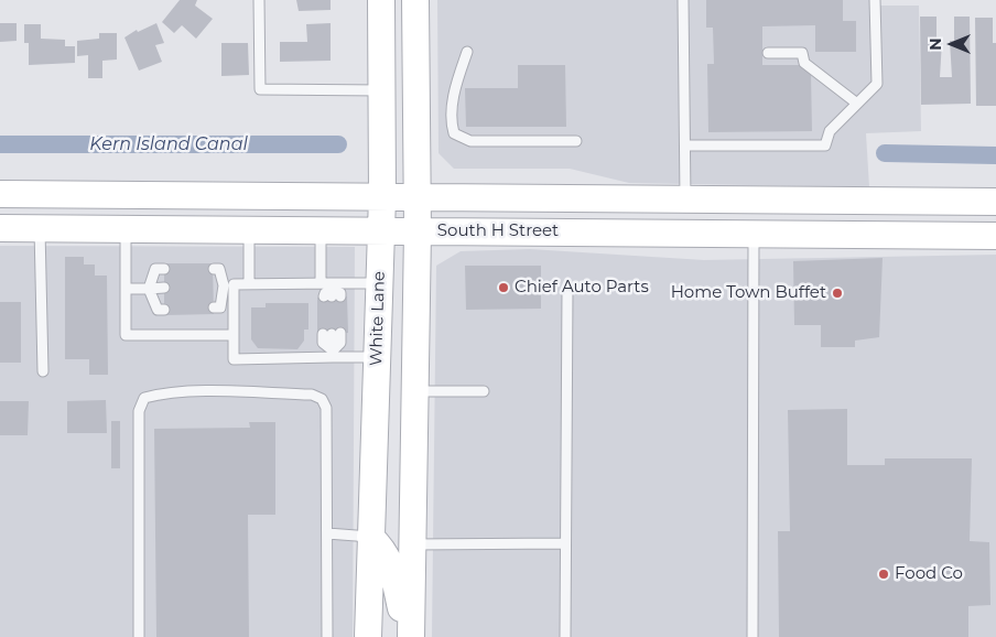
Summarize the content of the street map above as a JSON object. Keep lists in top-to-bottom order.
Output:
{
  "streets": {
    "street": ["South H Street", "White Lane"]
  },
  "crossings": [
    ["South H Street", "White Lane"]
  ],
  "water": ["Kern Island Canal"],
  "places": ["Chief Auto Parts", "Home Town Buffet", "Food Co"],
  "north": "left"
}
